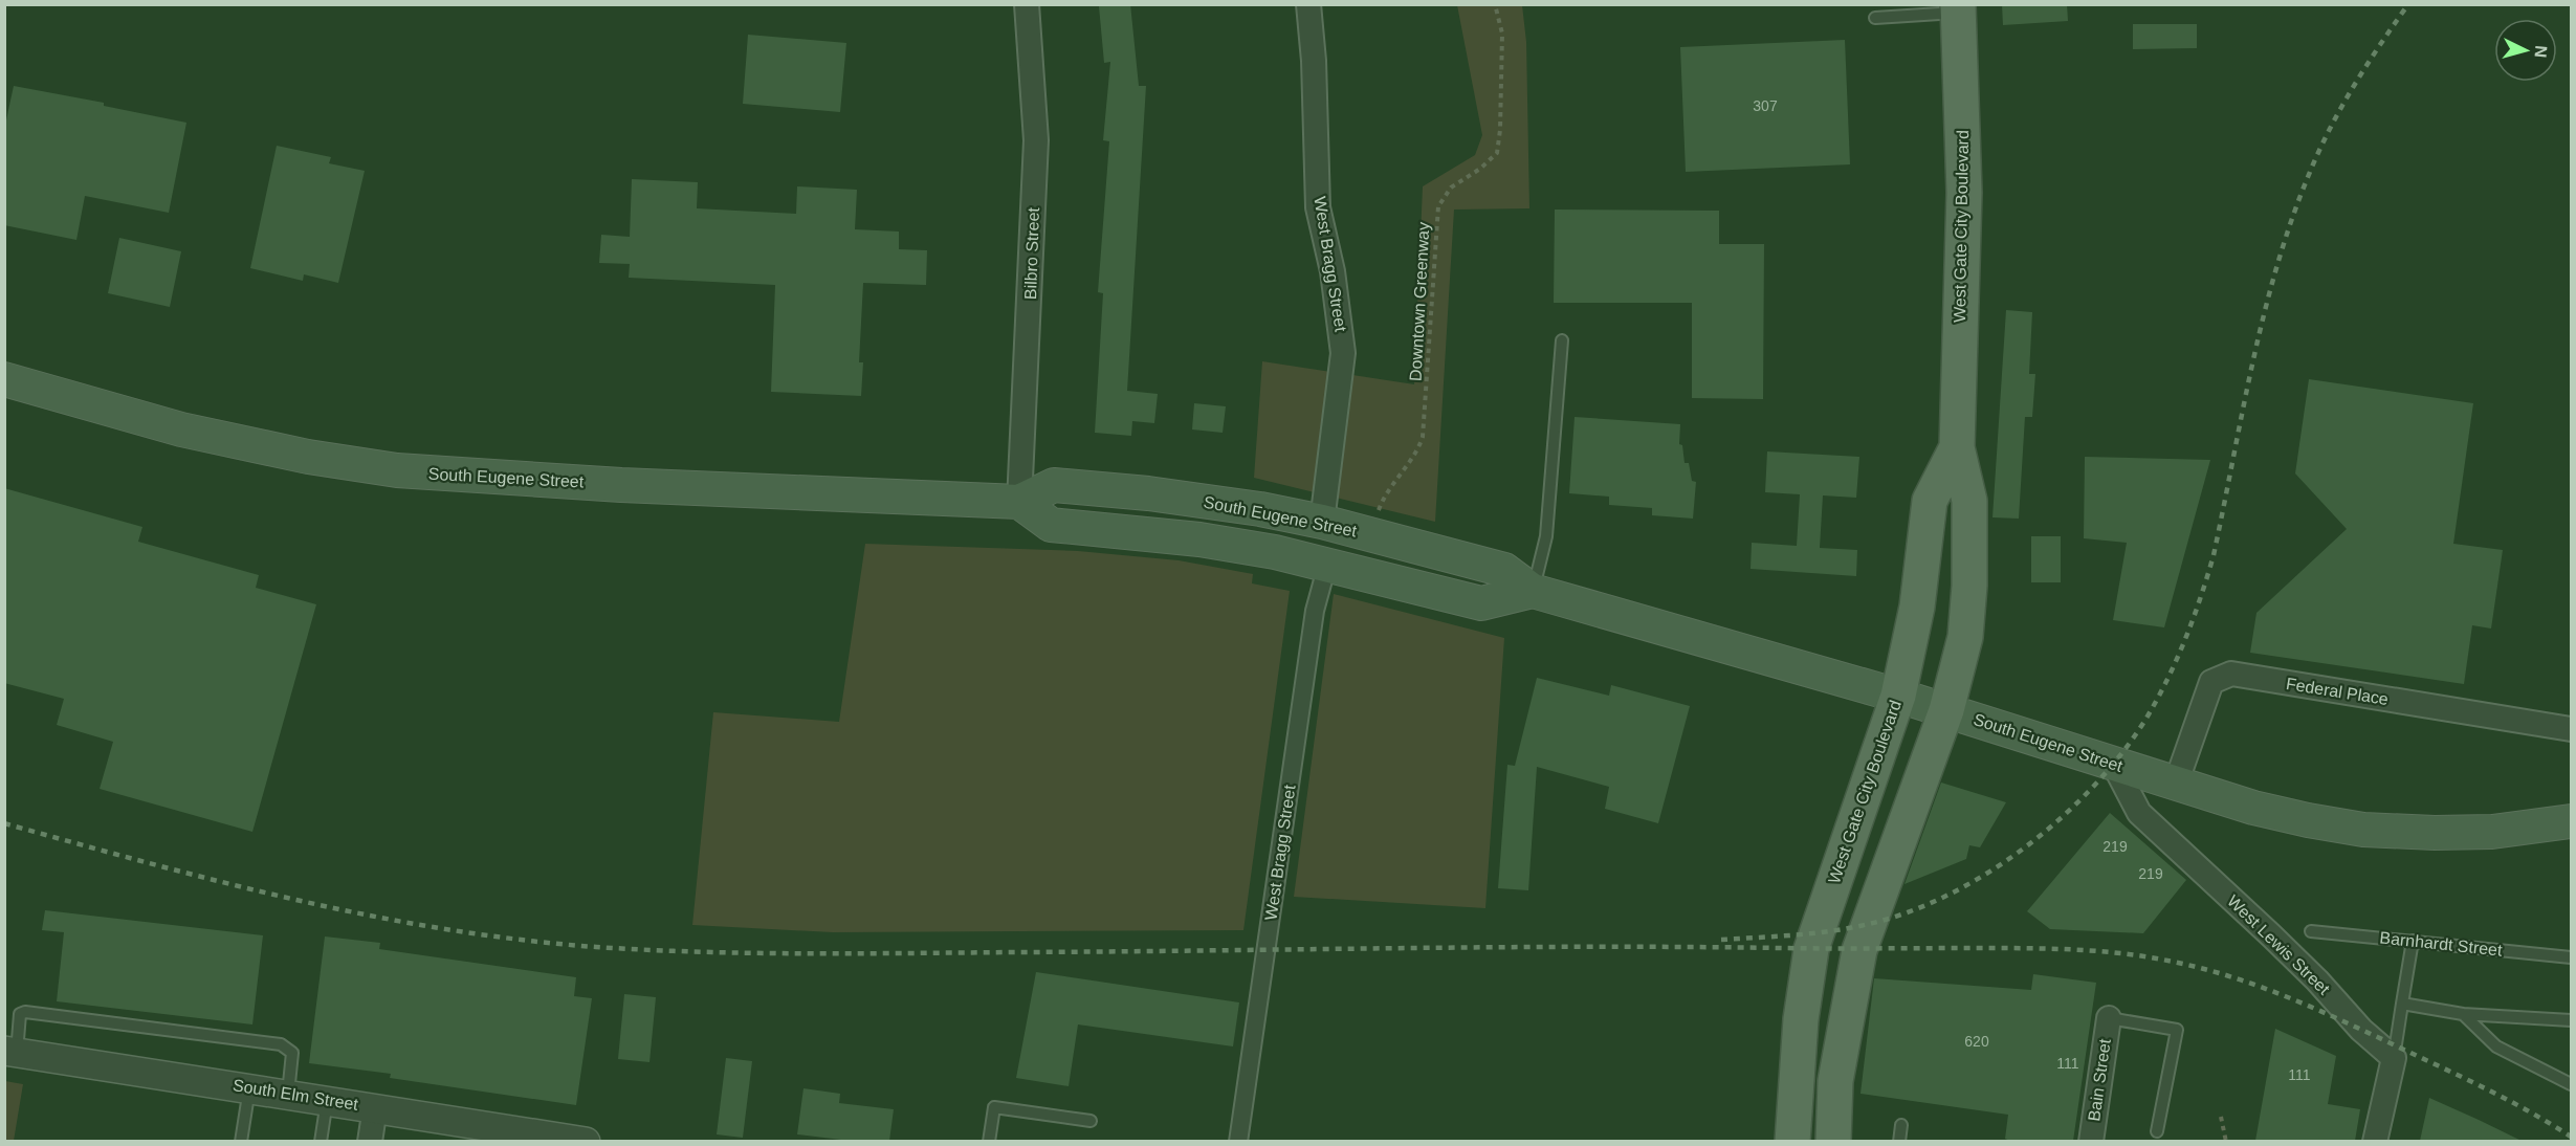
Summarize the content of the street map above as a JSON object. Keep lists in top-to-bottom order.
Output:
{
  "streets": {
    "main road": ["West Gate City Boulevard", "South Eugene Street"],
    "street": [
      "Bilbro Street",
      "West Bragg Street",
      "Federal Place",
      "West Lewis Street",
      "Bain Street",
      "South Elm Street"
    ],
    "lane": ["Barnhardt Street"],
    "path": ["Downtown Greenway"]
  },
  "crossings": [
    ["West Gate City Boulevard", "South Eugene Street"],
    ["Bilbro Street", "South Eugene Street"],
    ["West Bragg Street", "South Eugene Street"],
    ["Downtown Greenway", "South Eugene Street"],
    ["South Eugene Street", "Federal Place"],
    ["South Eugene Street", "West Lewis Street"]
  ],
  "house_numbers": [
    "307",
    "219",
    "219",
    "620",
    "111",
    "111"
  ],
  "north": "right"
}
